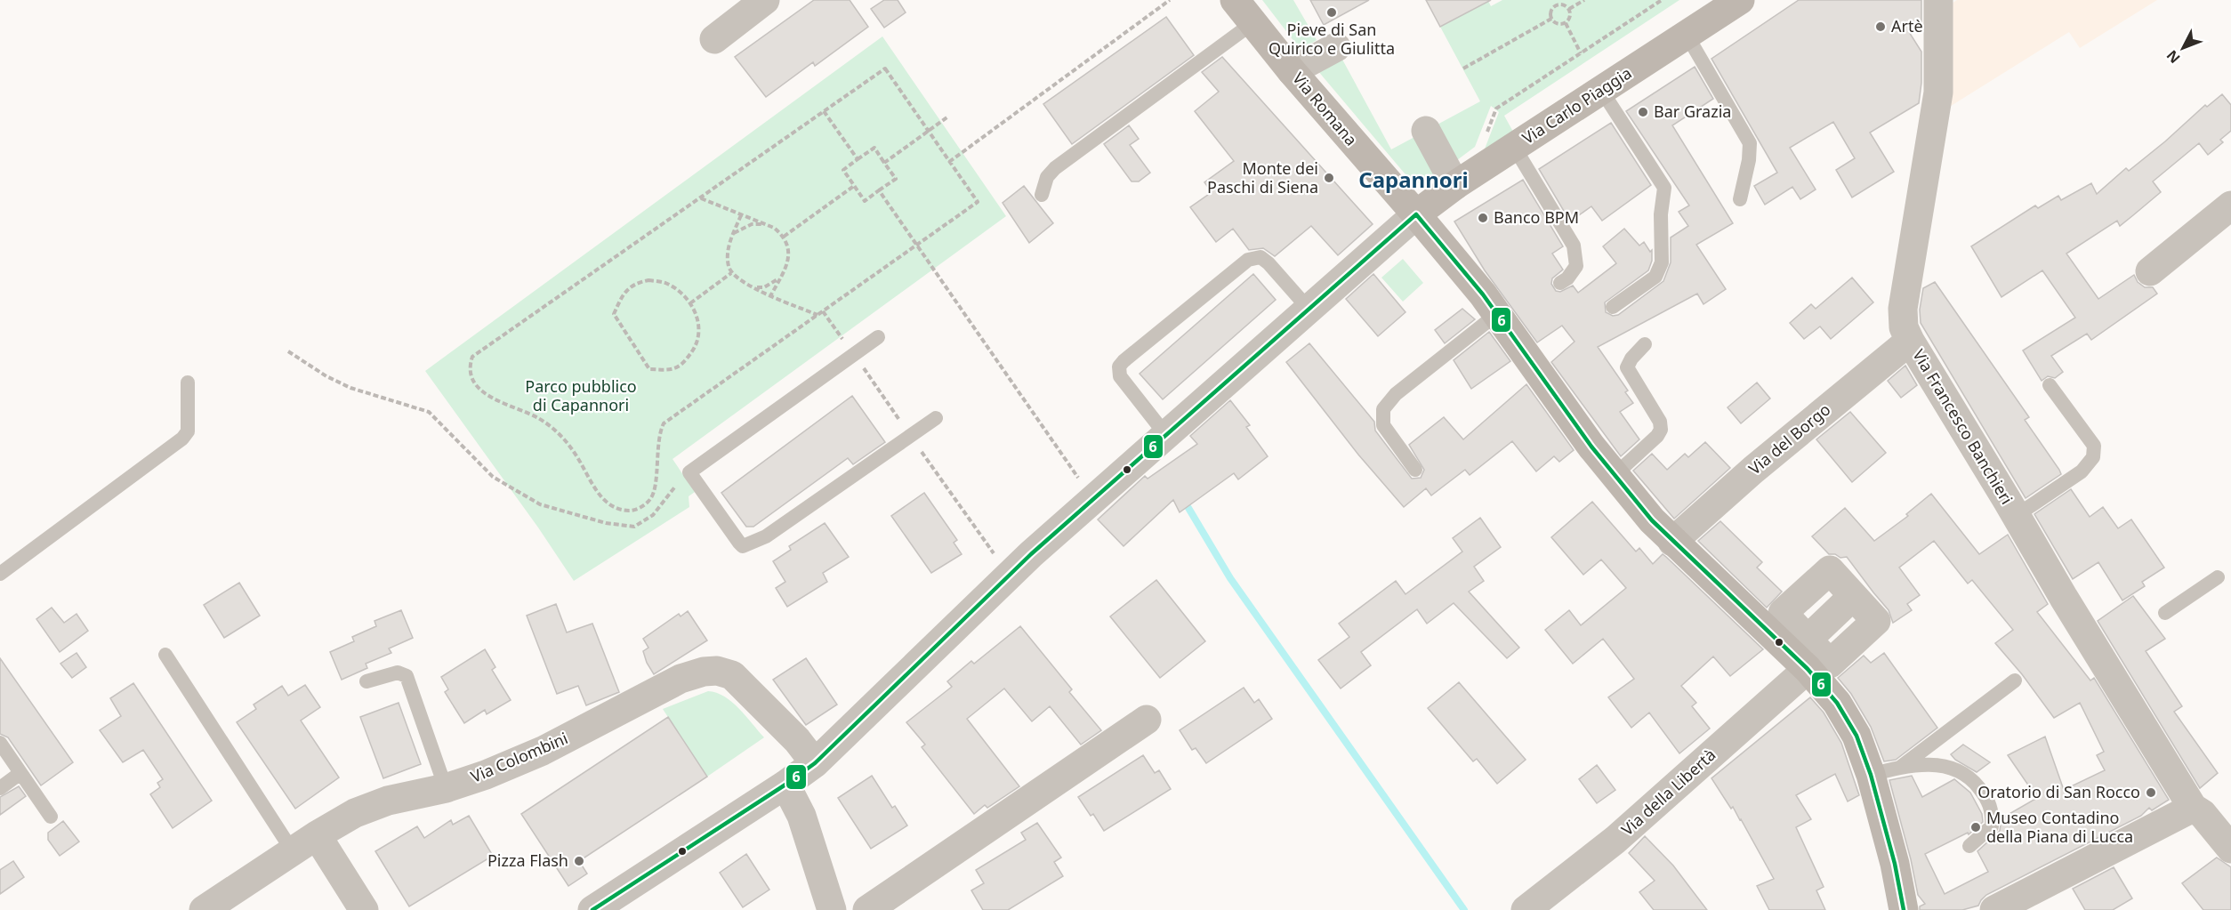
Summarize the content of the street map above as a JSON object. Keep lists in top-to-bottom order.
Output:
{
  "streets": {
    "street": [
      "Via Carlo Piaggia",
      "Via Romana",
      "Via Francesco Banchieri",
      "Via del Borgo",
      "Via Colombini",
      "Via della Libertà"
    ]
  },
  "crossings": [
    ["Via Carlo Piaggia", "Via Romana"],
    ["Via Romana", "Via del Borgo"],
    ["Via Romana", "Via della Libertà"],
    ["Via Francesco Banchieri", "Via del Borgo"]
  ],
  "districts": ["Capannori"],
  "parks": ["Parco pubblico di Capannori"],
  "places": [
    "Pieve di San Quirico e Giulitta",
    "Artè",
    "Bar Grazia",
    "Monte dei Paschi di Siena",
    "Banco BPM",
    "Oratorio di San Rocco",
    "Museo Contadino della Piana di Lucca",
    "Pizza Flash"
  ],
  "lines": ["transit line 6"],
  "north": "bottom left"
}
